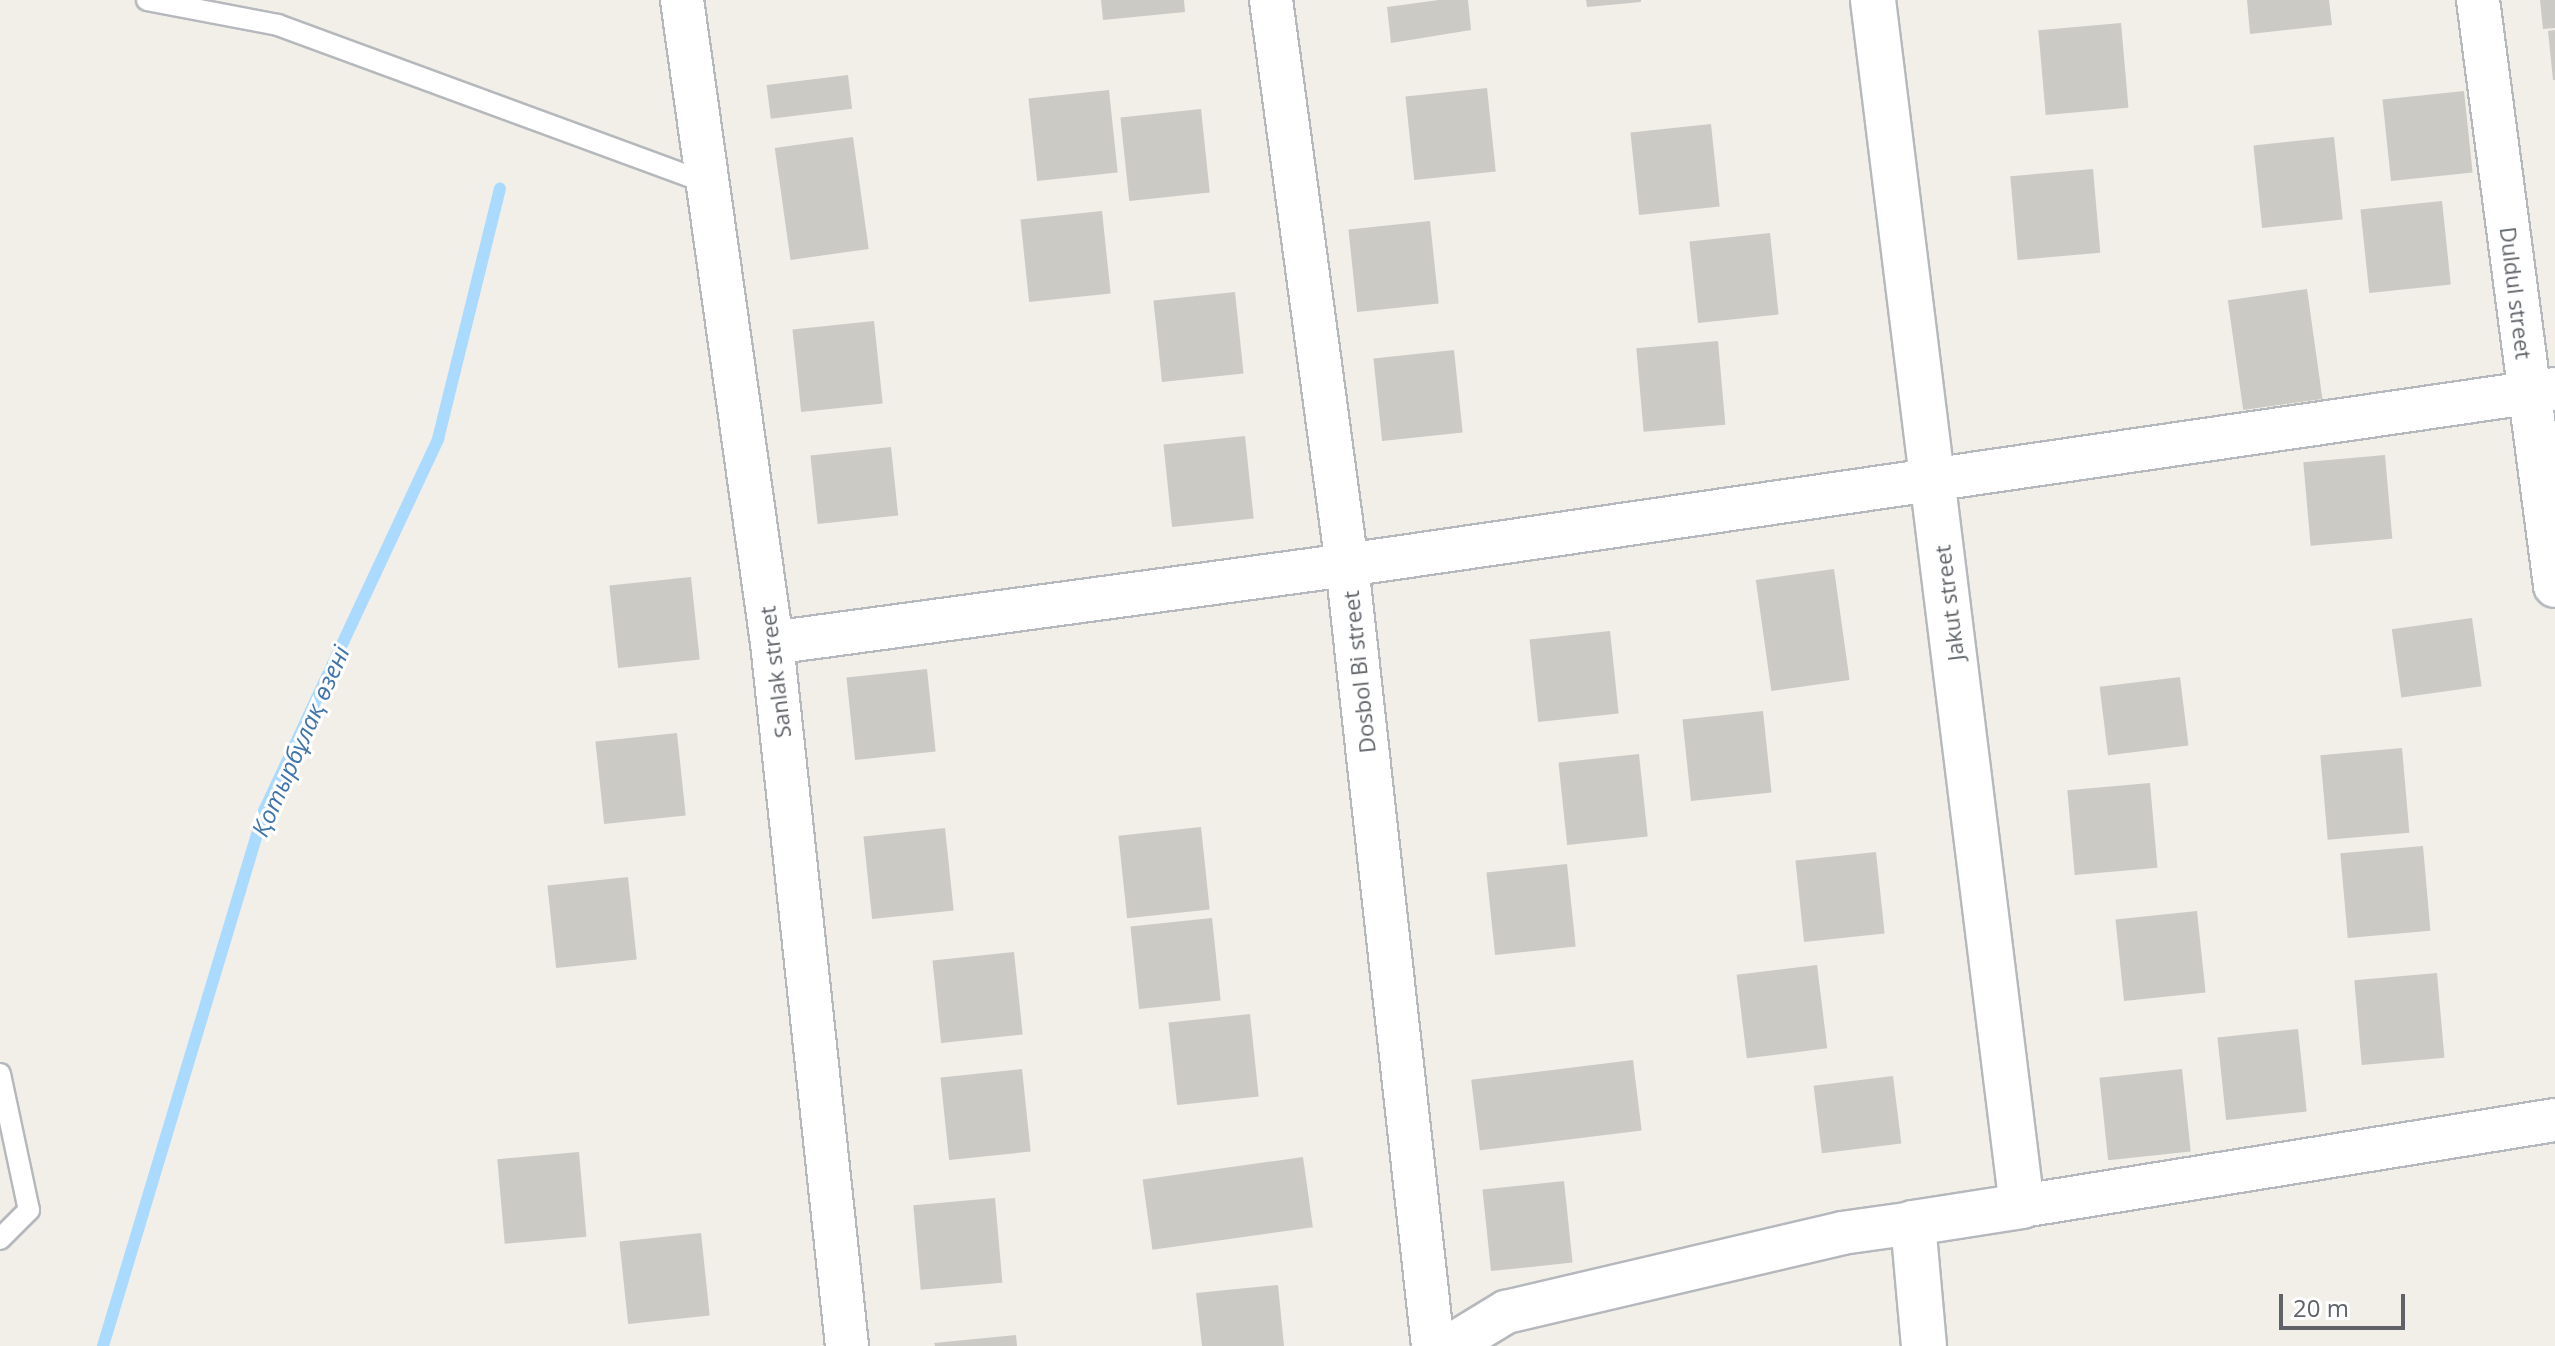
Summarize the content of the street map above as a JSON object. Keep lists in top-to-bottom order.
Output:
{
  "streets": {
    "street": [
      "Duldul street",
      "Jakut street",
      "Sanlak street",
      "Dosbol Bi street"
    ]
  },
  "water": ["Қотырбұлақ өзені"],
  "scale_bar": "20 m"
}
